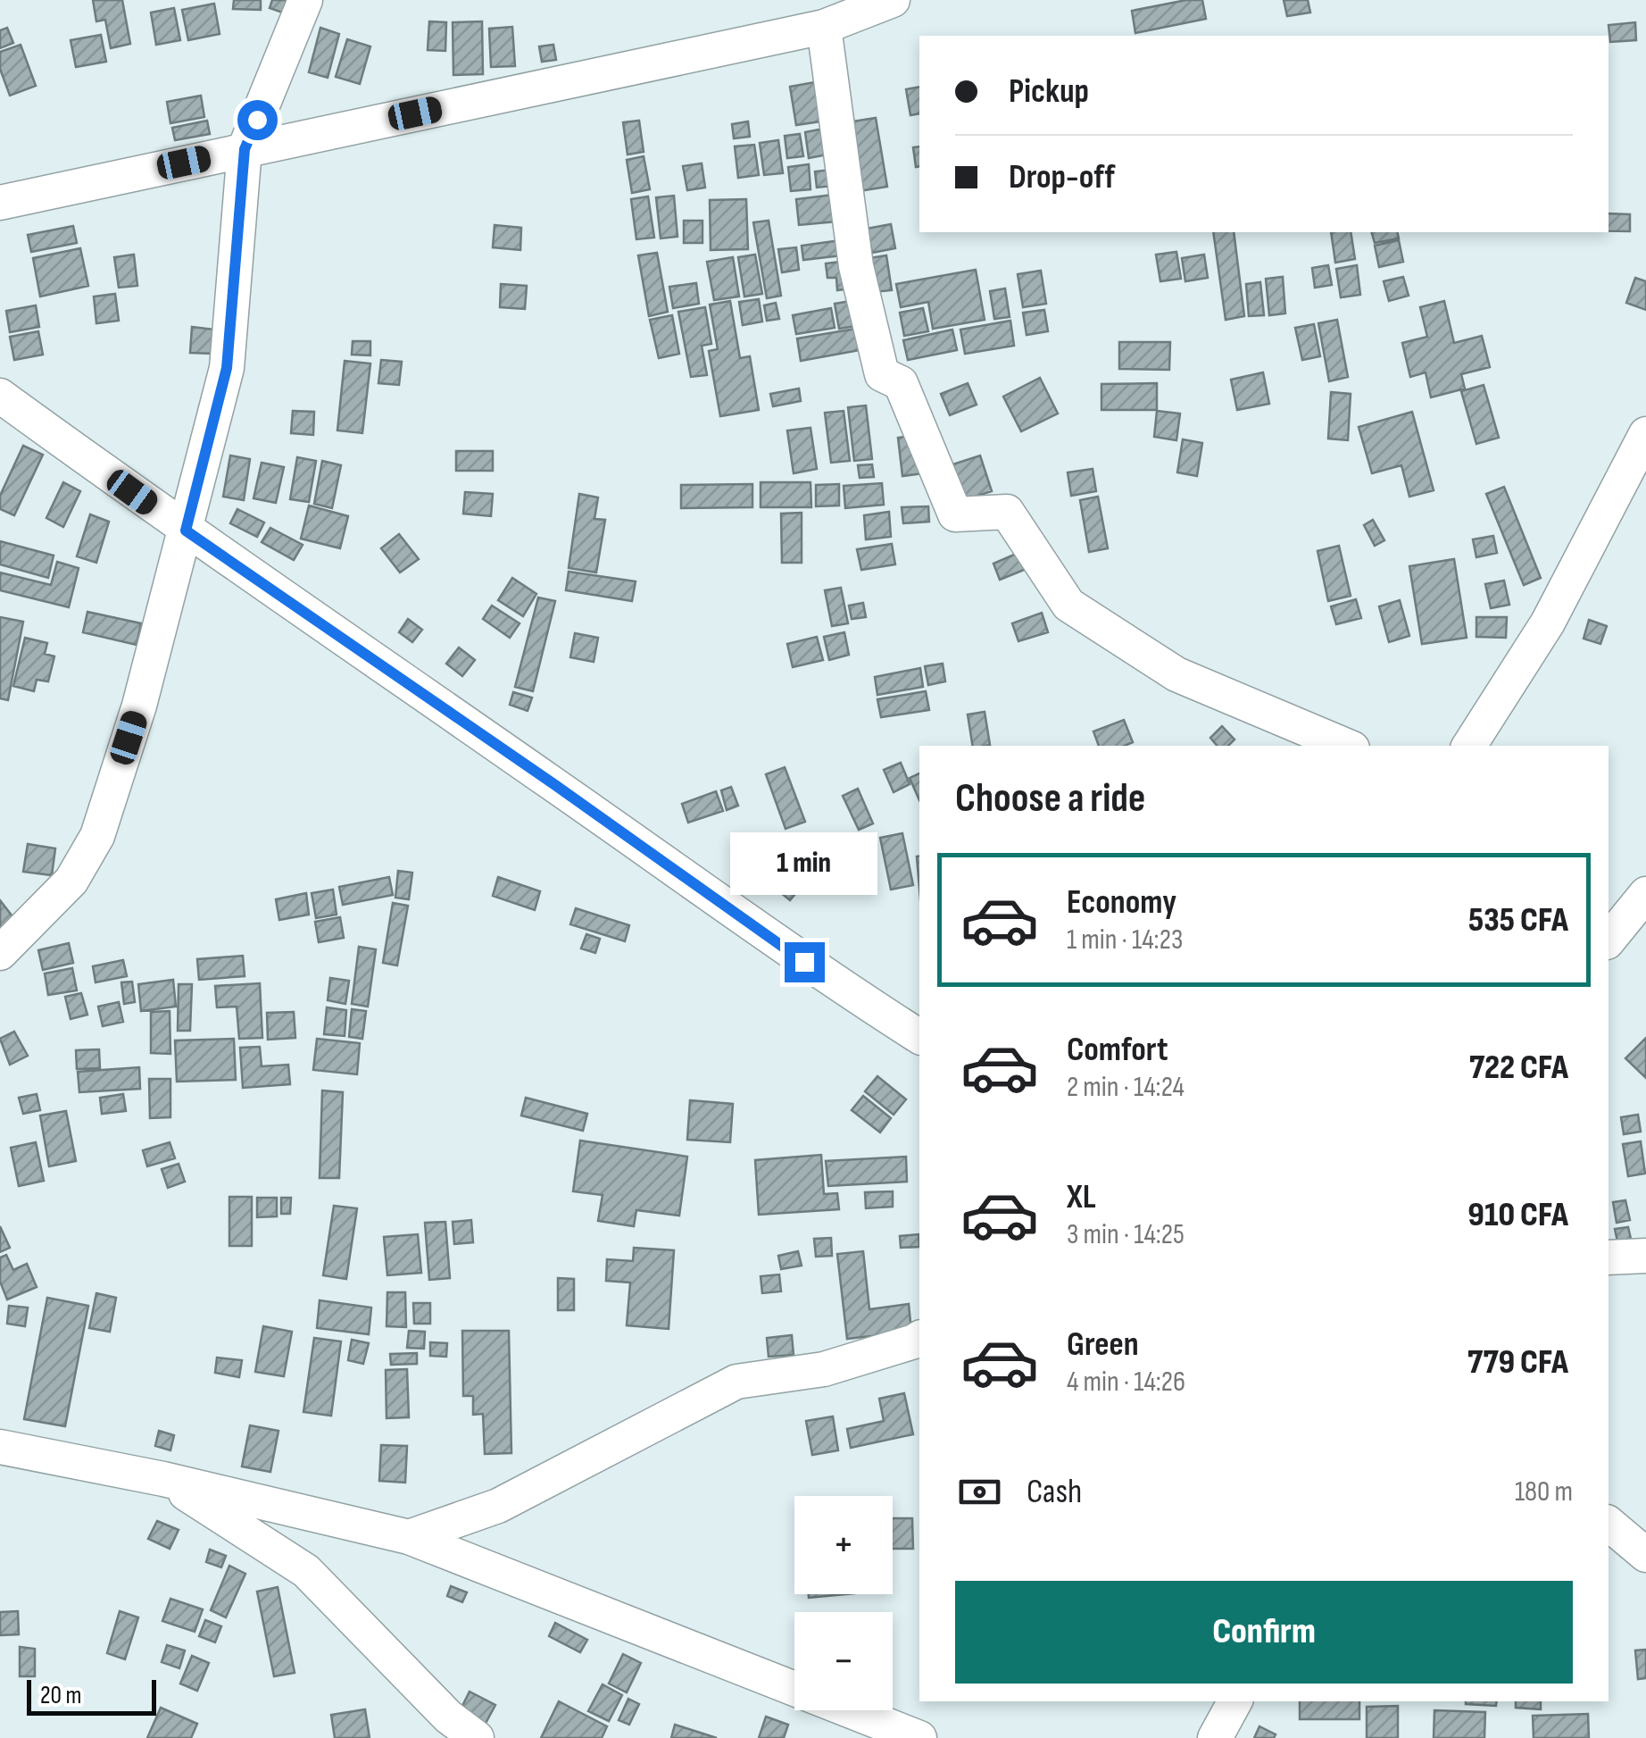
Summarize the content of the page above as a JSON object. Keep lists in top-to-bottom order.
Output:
{
  "scale_bar": "20 m",
  "page": {
    "banner": ["Pickup", "Drop-off"],
    "heading": "Choose a ride",
    "bubble": "1 min",
    "list": [
      {
        "name": "Economy",
        "note": "1 min · 14:23",
        "value": "535 CFA"
      },
      {
        "name": "Comfort",
        "note": "2 min · 14:24",
        "value": "722 CFA"
      },
      {
        "name": "XL",
        "note": "3 min · 14:25",
        "value": "910 CFA"
      },
      {
        "name": "Green",
        "note": "4 min · 14:26",
        "value": "779 CFA"
      }
    ],
    "pay": ["Cash", "180 m"],
    "map_buttons": ["+", "−"],
    "buttons": "Confirm",
    "scale": "20 m"
  }
}
